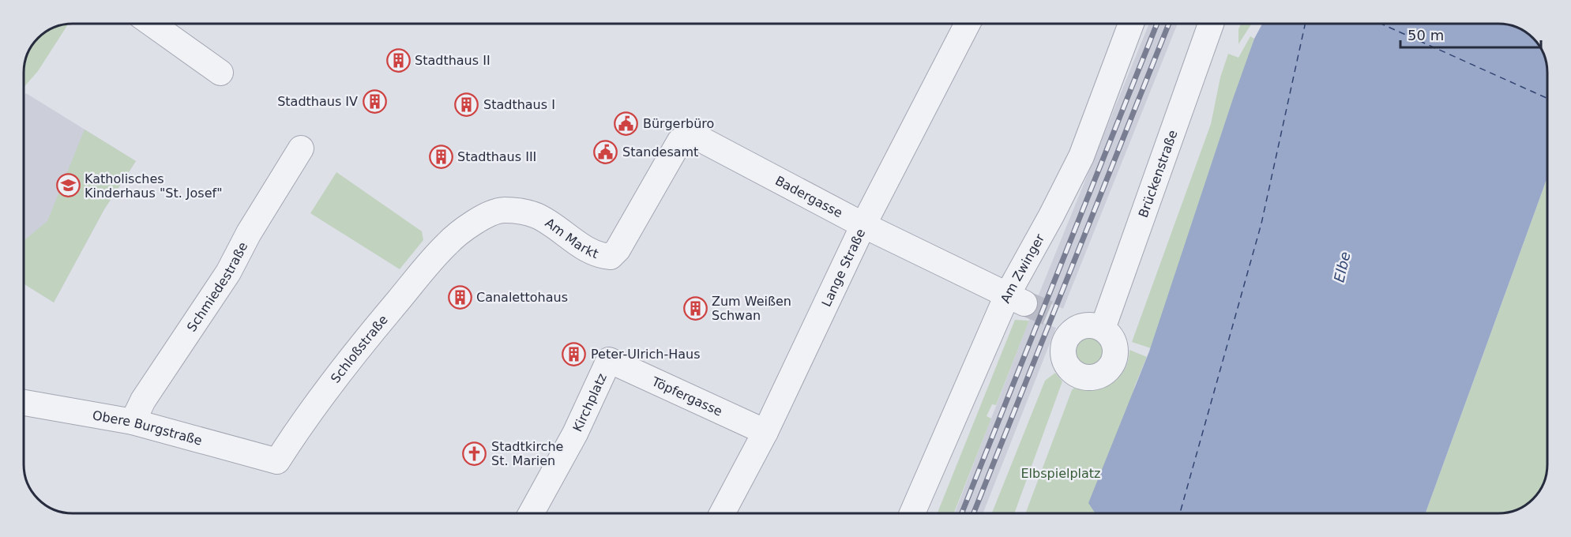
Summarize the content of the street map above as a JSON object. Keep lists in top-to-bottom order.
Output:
{
  "streets": {
    "street": [
      "Brückenstraße",
      "Badergasse",
      "Am Markt",
      "Lange Straße",
      "Am Zwinger",
      "Schmiedestraße",
      "Schloßstraße",
      "Töpfergasse",
      "Kirchplatz",
      "Obere Burgstraße"
    ]
  },
  "crossings": [
    ["Badergasse", "Am Markt"],
    ["Badergasse", "Lange Straße"],
    ["Badergasse", "Am Zwinger"],
    ["Am Markt", "Schloßstraße"],
    ["Lange Straße", "Töpfergasse"],
    ["Schmiedestraße", "Obere Burgstraße"],
    ["Schloßstraße", "Obere Burgstraße"],
    ["Töpfergasse", "Kirchplatz"]
  ],
  "water": ["Elbe"],
  "parks": ["Elbspielplatz"],
  "places": {
    "building": [
      "Stadthaus II",
      "Stadthaus IV",
      "Stadthaus I",
      "Stadthaus III",
      "Canalettohaus",
      "Zum Weißen Schwan",
      "Peter-Ulrich-Haus"
    ],
    "public building": ["Bürgerbüro", "Standesamt"],
    "school or university": ["Katholisches Kinderhaus \"St. Josef\""],
    "church": ["Stadtkirche St. Marien"]
  },
  "scale_bar": "50 m"
}
